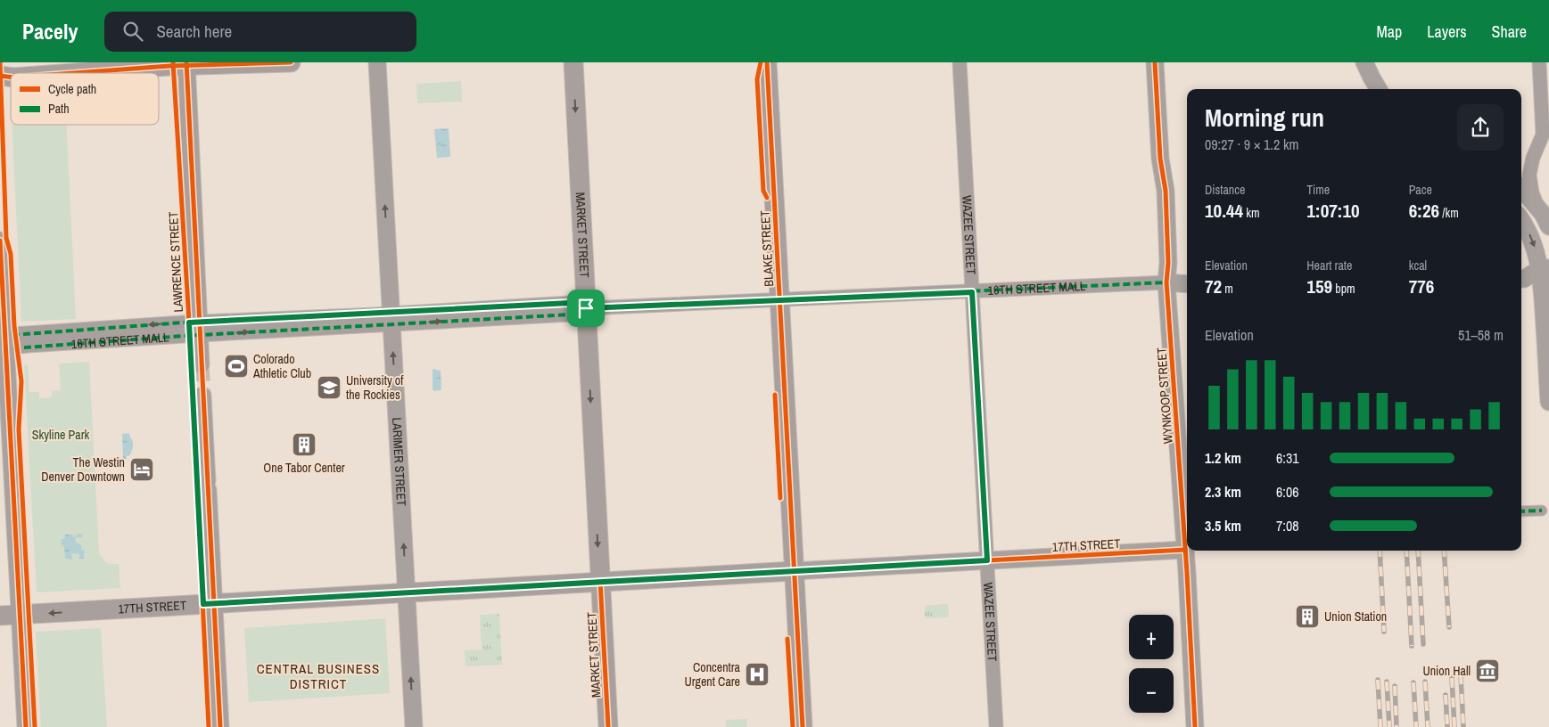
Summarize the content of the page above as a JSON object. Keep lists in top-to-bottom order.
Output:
{
  "streets": {
    "main road": ["MARKET STREET", "BLAKE STREET", "17TH STREET"],
    "street": [
      "WAZEE STREET",
      "LAWRENCE STREET",
      "16TH STREET MALL",
      "WYNKOOP STREET",
      "LARIMER STREET"
    ]
  },
  "crossings": [
    ["MARKET STREET", "16TH STREET MALL"],
    ["MARKET STREET", "17TH STREET"],
    ["WAZEE STREET", "16TH STREET MALL"],
    ["WAZEE STREET", "17TH STREET"],
    ["BLAKE STREET", "16TH STREET MALL"],
    ["BLAKE STREET", "17TH STREET"],
    ["LAWRENCE STREET", "16TH STREET MALL"],
    ["16TH STREET MALL", "WYNKOOP STREET"],
    ["16TH STREET MALL", "LARIMER STREET"],
    ["WYNKOOP STREET", "17TH STREET"],
    ["LARIMER STREET", "17TH STREET"]
  ],
  "one_way": ["MARKET STREET", "LARIMER STREET"],
  "districts": ["CENTRAL BUSINESS DISTRICT"],
  "parks": ["Skyline Park"],
  "places": {
    "sports": ["Colorado Athletic Club"],
    "school or university": ["University of the Rockies"],
    "building": ["One Tabor Center", "Union Station"],
    "hotel": ["The Westin Denver Downtown"],
    "museum": ["Union Hall"],
    "hospital": ["Concentra Urgent Care"]
  },
  "legend": ["Cycle path", "Path"],
  "page": {
    "header": "Pacely",
    "search": "Search here",
    "nav": ["Map", "Layers", "Share"],
    "heading": ["Morning run", "09:27 · 9 × 1.2 km"],
    "stats": [
      ["Distance", "10.44 km"],
      ["Time", "1:07:10"],
      ["Pace", "6:26 /km"],
      ["Elevation", "72 m"],
      ["Heart rate", "159 bpm"],
      ["kcal", "776"]
    ],
    "chart": ["Elevation", "51–58 m"],
    "list": [
      {
        "name": "1.2 km",
        "note": "6:31"
      },
      {
        "name": "2.3 km",
        "note": "6:06"
      },
      {
        "name": "3.5 km",
        "note": "7:08"
      }
    ],
    "map_buttons": ["+", "−"]
  }
}
